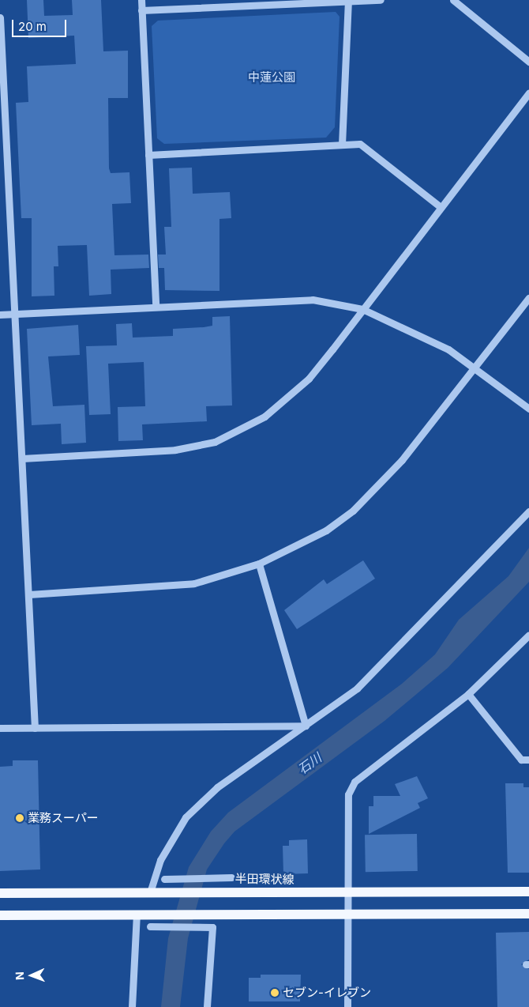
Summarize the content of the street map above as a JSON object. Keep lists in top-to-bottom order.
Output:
{
  "streets": {
    "main road": ["半田環状線"]
  },
  "water": ["石川"],
  "parks": ["中蓮公園"],
  "places": ["業務スーパー", "セブン-イレブン"],
  "scale_bar": "20 m",
  "north": "left"
}
